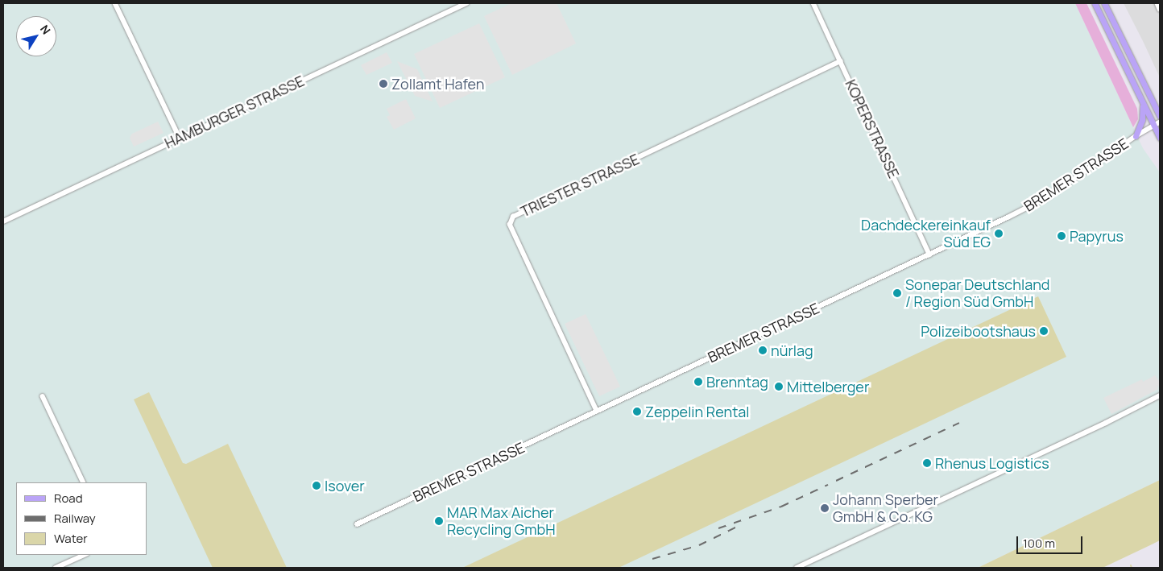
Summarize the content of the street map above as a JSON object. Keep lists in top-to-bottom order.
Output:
{
  "streets": {
    "street": [
      "HAMBURGER STRASSE",
      "KOPERSTRASSE",
      "BREMER STRASSE",
      "TRIESTER STRASSE"
    ]
  },
  "crossings": [
    ["KOPERSTRASSE", "BREMER STRASSE"],
    ["KOPERSTRASSE", "TRIESTER STRASSE"],
    ["BREMER STRASSE", "TRIESTER STRASSE"]
  ],
  "places": [
    "Zollamt Hafen",
    "Dachdeckereinkauf Süd EG",
    "Papyrus",
    "Sonepar Deutschland / Region Süd GmbH",
    "Polizeibootshaus",
    "nürlag",
    "Brenntag",
    "Mittelberger",
    "Zeppelin Rental",
    "Rhenus Logistics",
    "Isover",
    "Johann Sperber GmbH & Co. KG",
    "MAR Max Aicher Recycling GmbH"
  ],
  "legend": ["Road", "Railway", "Water"],
  "scale_bar": "100 m",
  "north": "top right"
}
